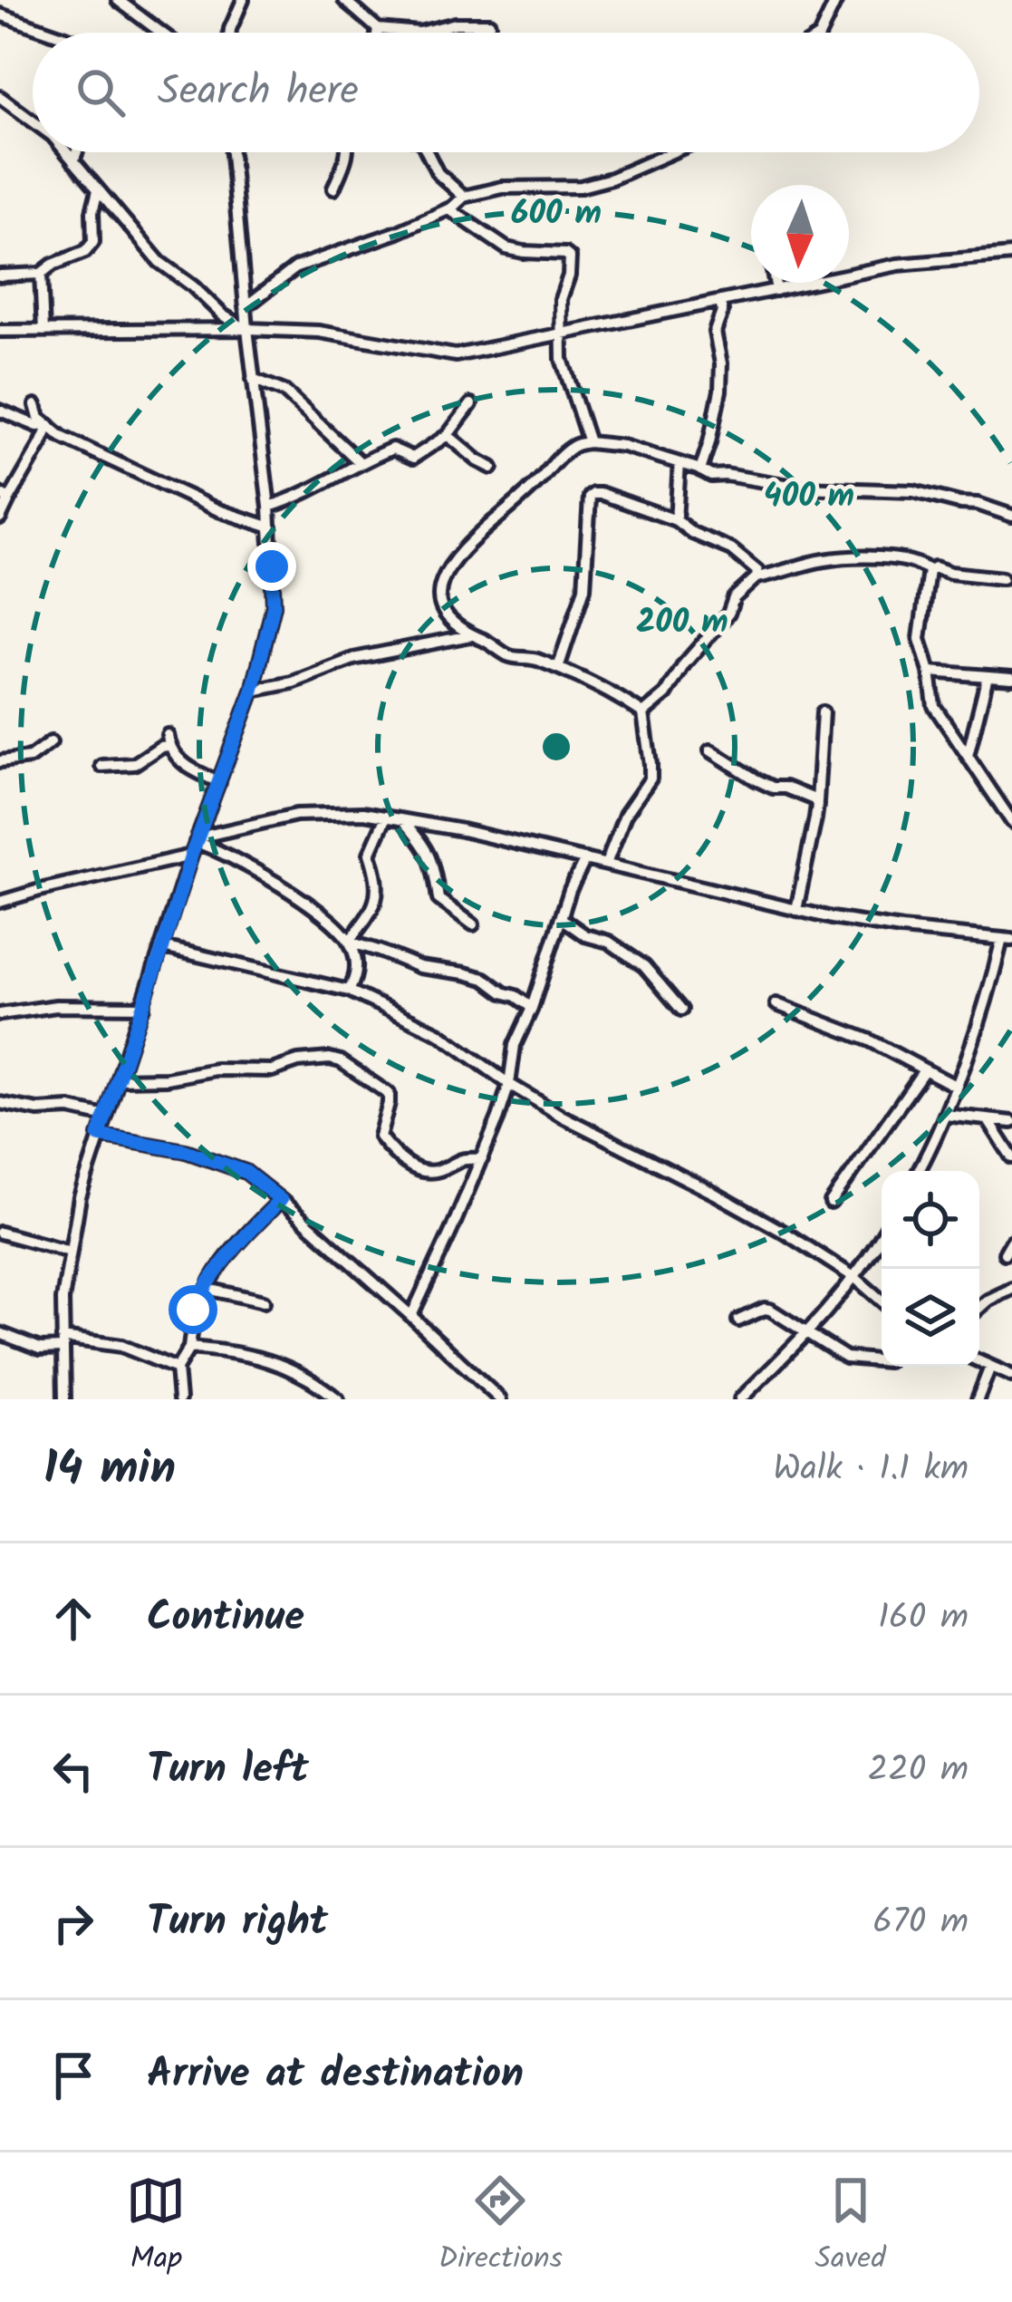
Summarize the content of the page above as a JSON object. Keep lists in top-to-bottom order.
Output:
{
  "north": "bottom",
  "page": {
    "search": "Search here",
    "heading": ["14 min", "Walk · 1.1 km"],
    "list": [
      ["Continue", "160 m"],
      ["Turn left", "220 m"],
      ["Turn right", "670 m"],
      "Arrive at destination"
    ],
    "nav": ["Map", "Directions", "Saved"]
  },
  "rings": ["600 m", "400 m", "200 m"]
}
